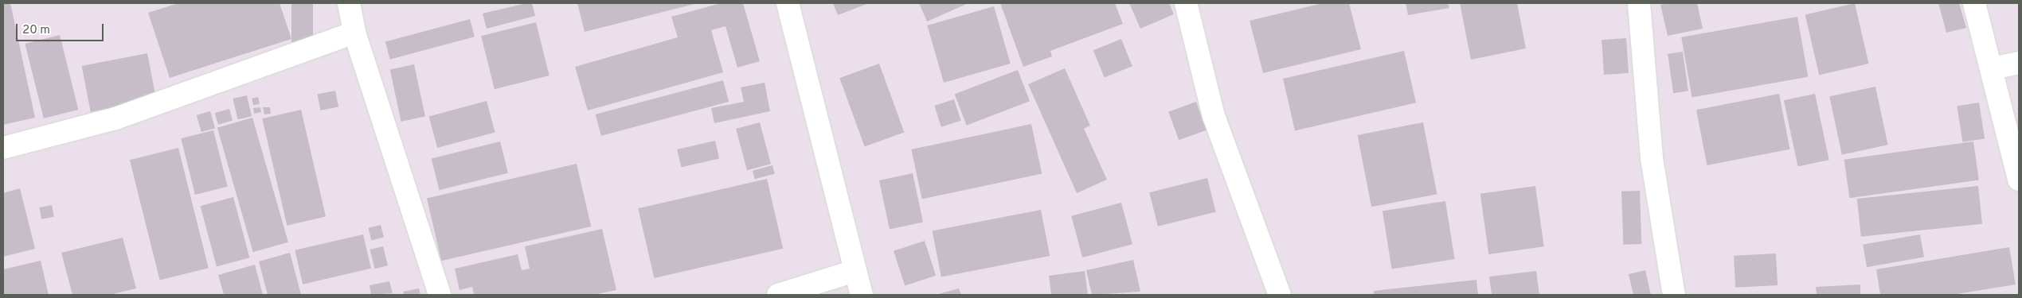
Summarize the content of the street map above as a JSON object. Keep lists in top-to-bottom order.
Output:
{
  "scale_bar": "20 m"
}
